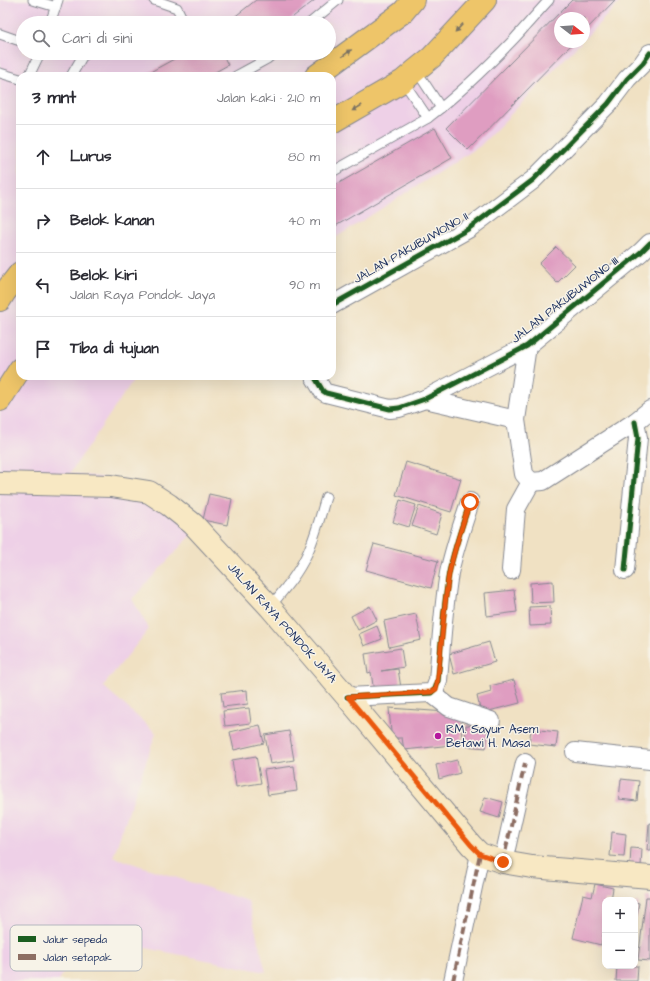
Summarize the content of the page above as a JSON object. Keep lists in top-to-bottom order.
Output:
{
  "streets": {
    "main road": ["JALAN RAYA PONDOK JAYA"],
    "street": ["JALAN PAKUBUWONO II", "JALAN PAKUBUWONO III"]
  },
  "places": ["RM. Sayur Asem Betawi H. Masa"],
  "legend": ["Jalur sepeda", "Jalan setapak"],
  "north": "right",
  "page": {
    "search": "Cari di sini",
    "heading": ["3 mnt", "Jalan kaki · 210 m"],
    "list": [
      ["Lurus", "80 m"],
      ["Belok kanan", "40 m"],
      ["Belok kiri", "Jalan Raya Pondok Jaya", "90 m"],
      "Tiba di tujuan"
    ],
    "map_buttons": ["+", "−"]
  }
}
